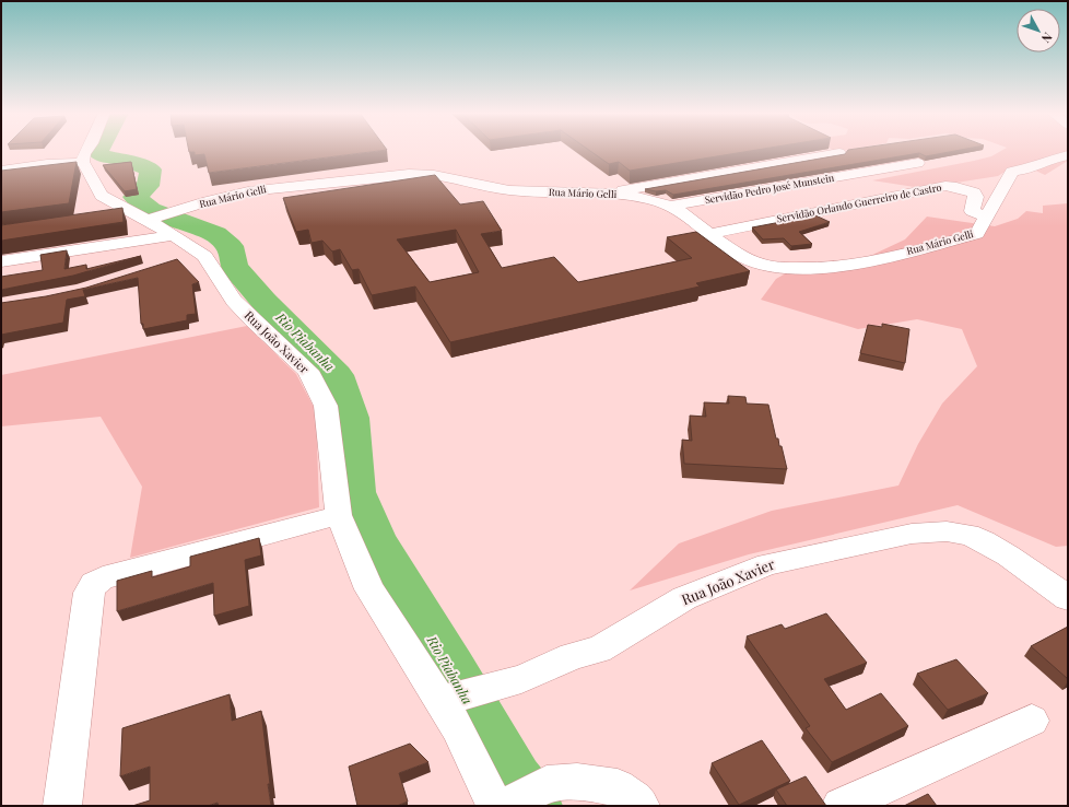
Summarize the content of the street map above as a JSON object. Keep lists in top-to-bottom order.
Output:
{
  "streets": {
    "street": [
      "Servidão Pedro José Munstein",
      "Rua Mário Gelli",
      "Servidão Orlando Guerreiro de Castro",
      "Rua João Xavier"
    ]
  },
  "crossings": [
    ["Servidão Pedro José Munstein", "Rua Mário Gelli"],
    ["Rua Mário Gelli", "Servidão Orlando Guerreiro de Castro"],
    ["Rua Mário Gelli", "Rua João Xavier"]
  ],
  "water": ["Rio Piabanha"],
  "north": "bottom right"
}
